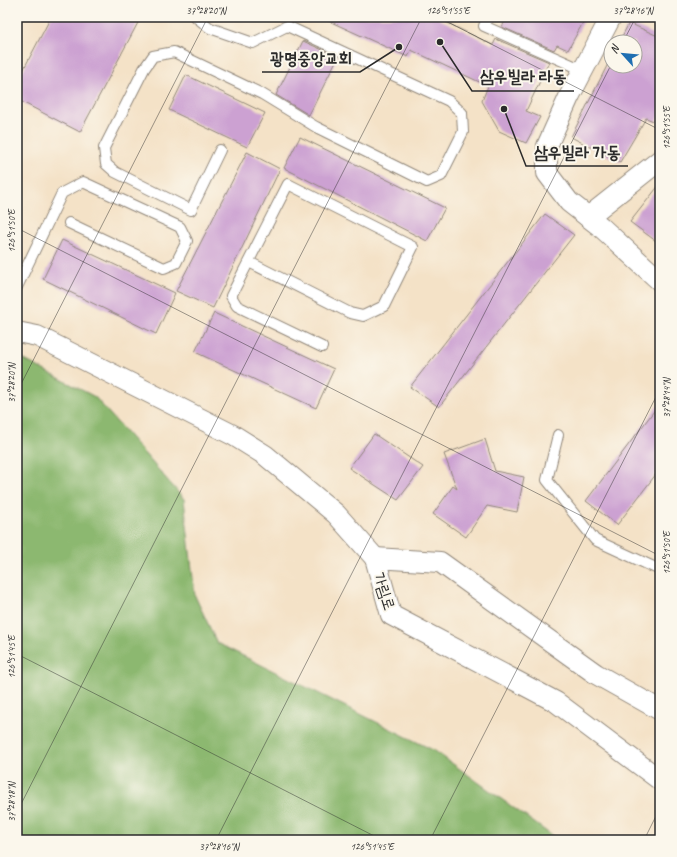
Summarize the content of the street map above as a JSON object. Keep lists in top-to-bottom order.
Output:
{
  "streets": {
    "street": ["가림로"]
  },
  "places": ["삼우빌라 라동", "광명중앙교회", "삼우빌라 가동"],
  "north": "top left",
  "coordinates": [
    "37°28'20\"N",
    "126°51'55\"E",
    "37°28'16\"N",
    "126°51'50\"E",
    "37°28'14\"N",
    "126°51'45\"E",
    "37°28'18\"N"
  ]
}
